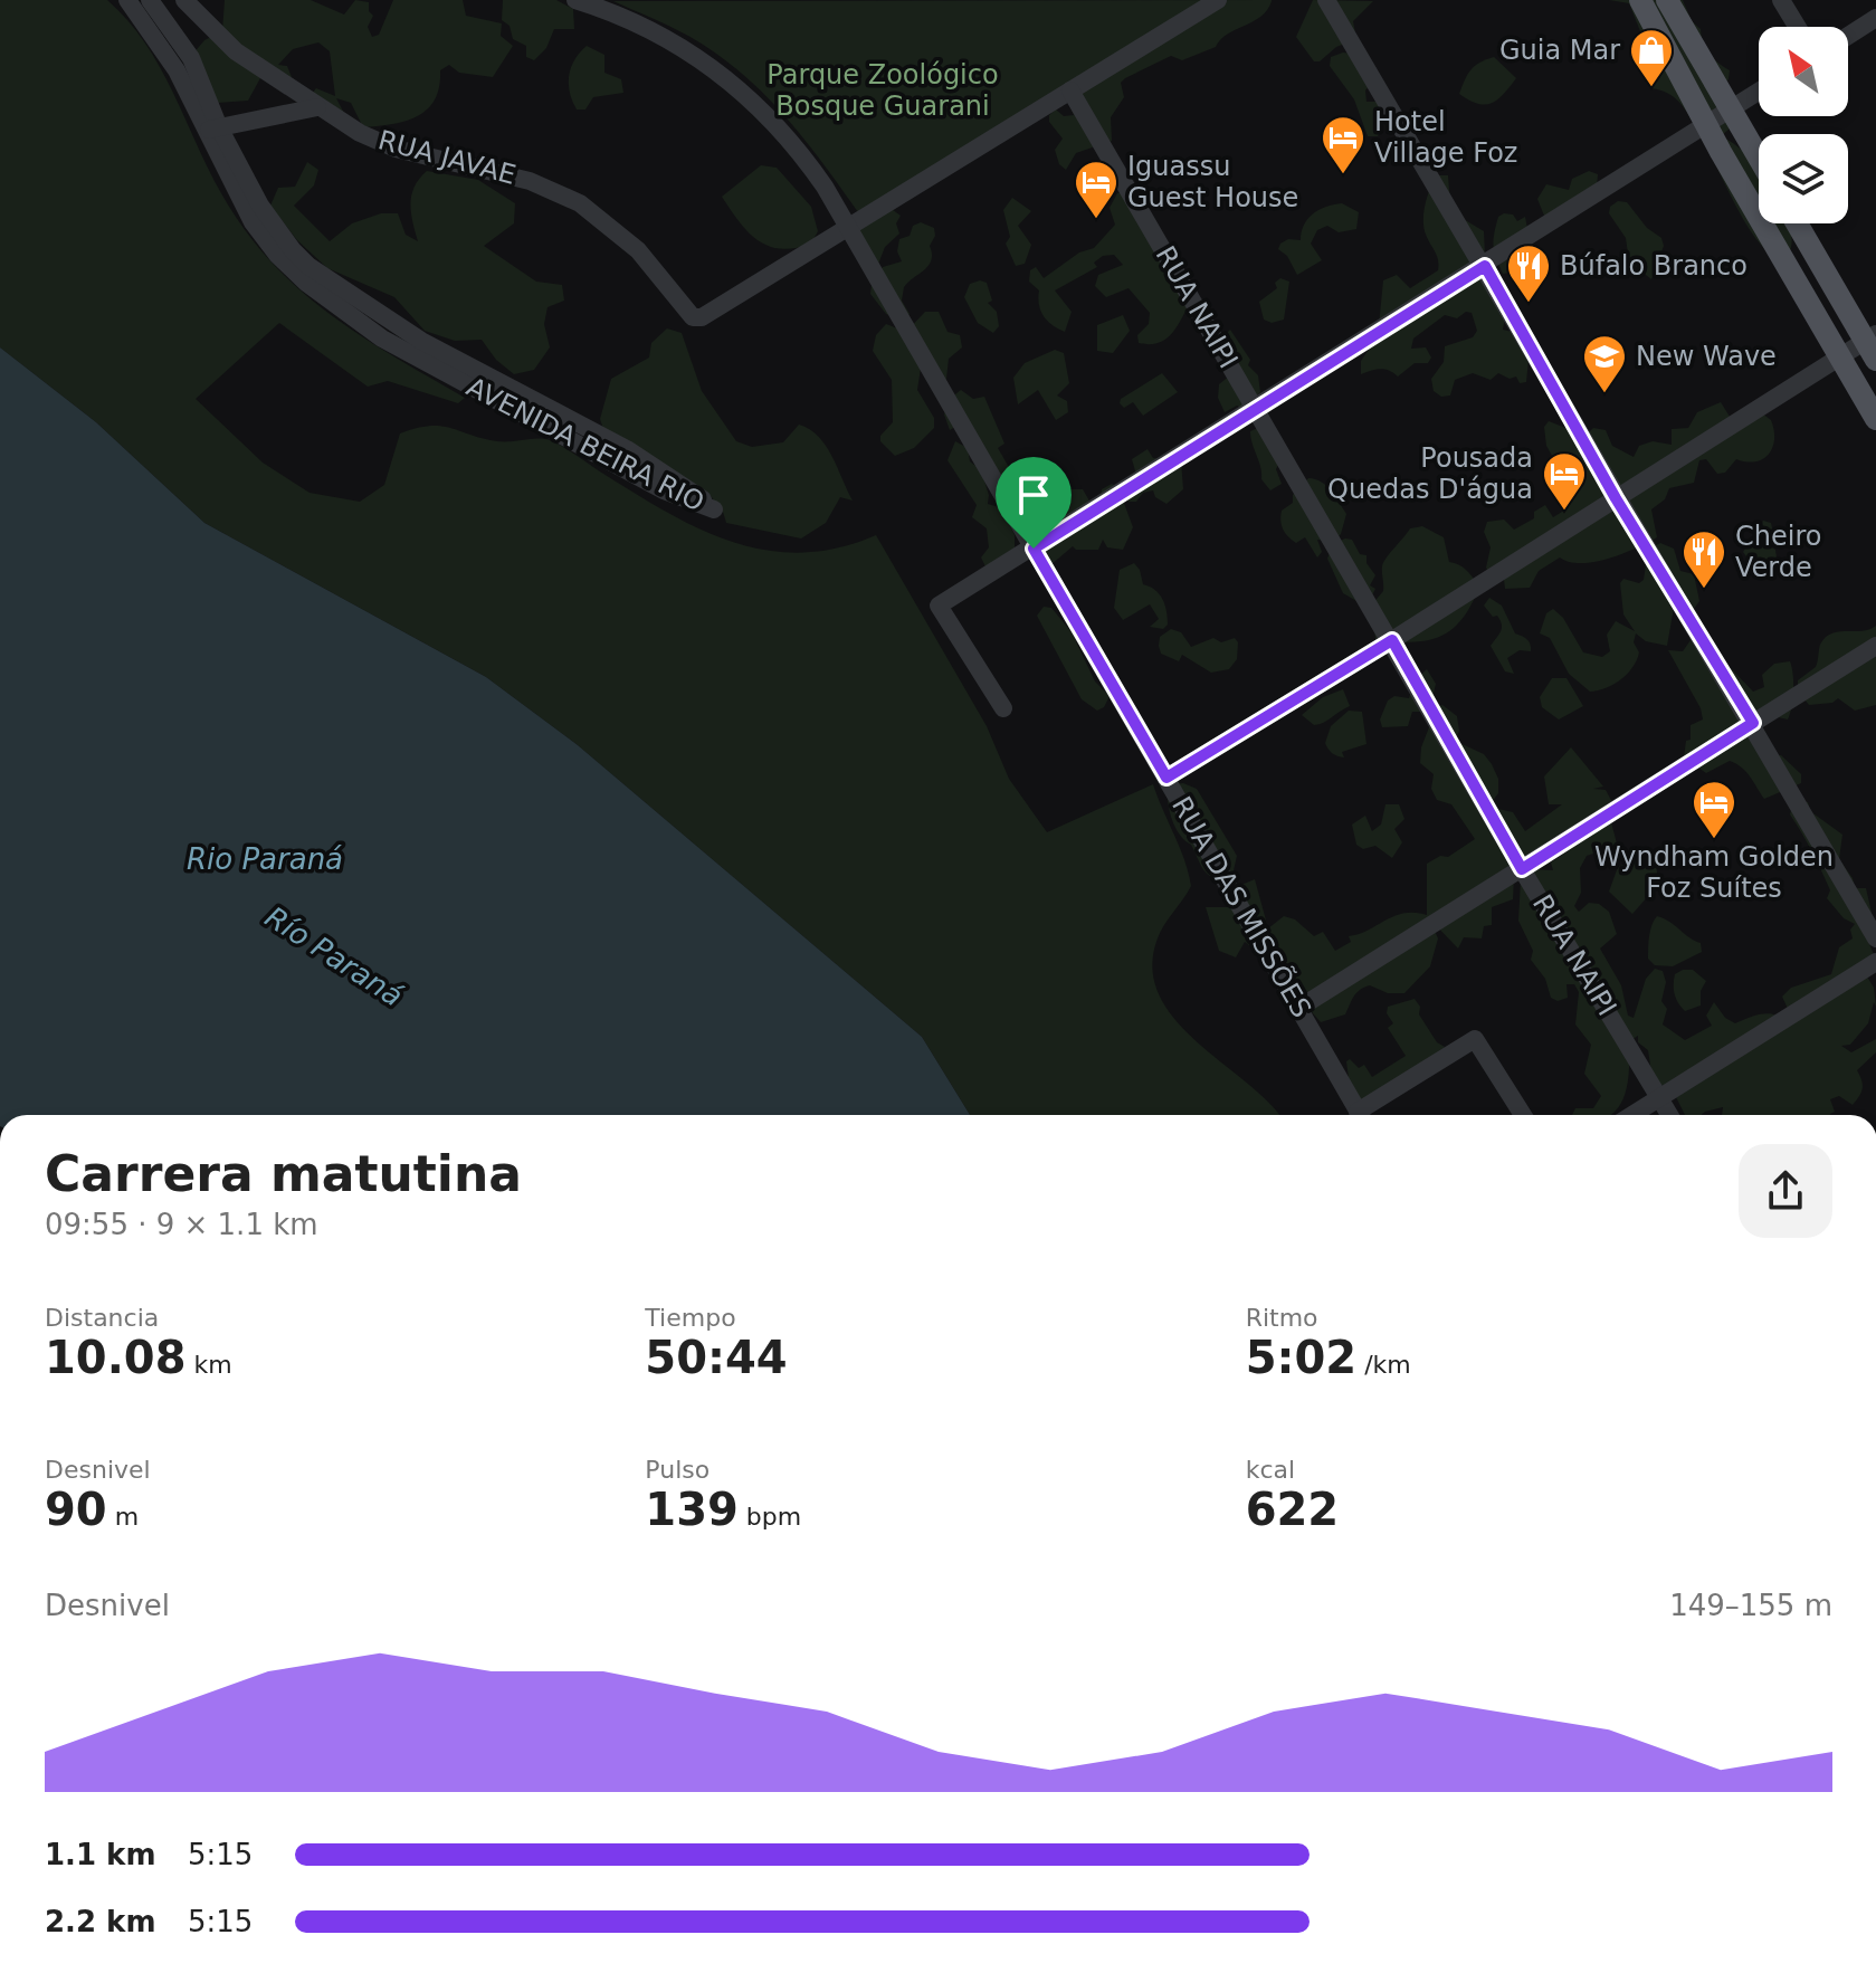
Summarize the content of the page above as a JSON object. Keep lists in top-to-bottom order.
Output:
{
  "streets": {
    "street": [
      "RUA JAVAE",
      "RUA NAIPI",
      "AVENIDA BEIRA RIO",
      "RUA DAS MISSÕES"
    ]
  },
  "crossings": [
    ["RUA JAVAE", "RUA DAS MISSÕES"]
  ],
  "water": ["Rio Paraná", "Río Paraná"],
  "parks": ["Parque Zoológico Bosque Guarani"],
  "places": {
    "shop": ["Guia Mar"],
    "hotel": [
      "Hotel Village Foz",
      "Iguassu Guest House",
      "Pousada Quedas D'água",
      "Wyndham Golden Foz Suítes"
    ],
    "restaurant": ["Búfalo Branco", "Cheiro Verde"],
    "school or university": ["New Wave"]
  },
  "north": "top left",
  "page": {
    "heading": ["Carrera matutina", "09:55 · 9 × 1.1 km"],
    "stats": [
      ["Distancia", "10.08 km"],
      ["Tiempo", "50:44"],
      ["Ritmo", "5:02 /km"],
      ["Desnivel", "90 m"],
      ["Pulso", "139 bpm"],
      ["kcal", "622"]
    ],
    "chart": ["Desnivel", "149–155 m"],
    "list": [
      {
        "name": "1.1 km",
        "note": "5:15"
      },
      {
        "name": "2.2 km",
        "note": "5:15"
      }
    ]
  }
}
